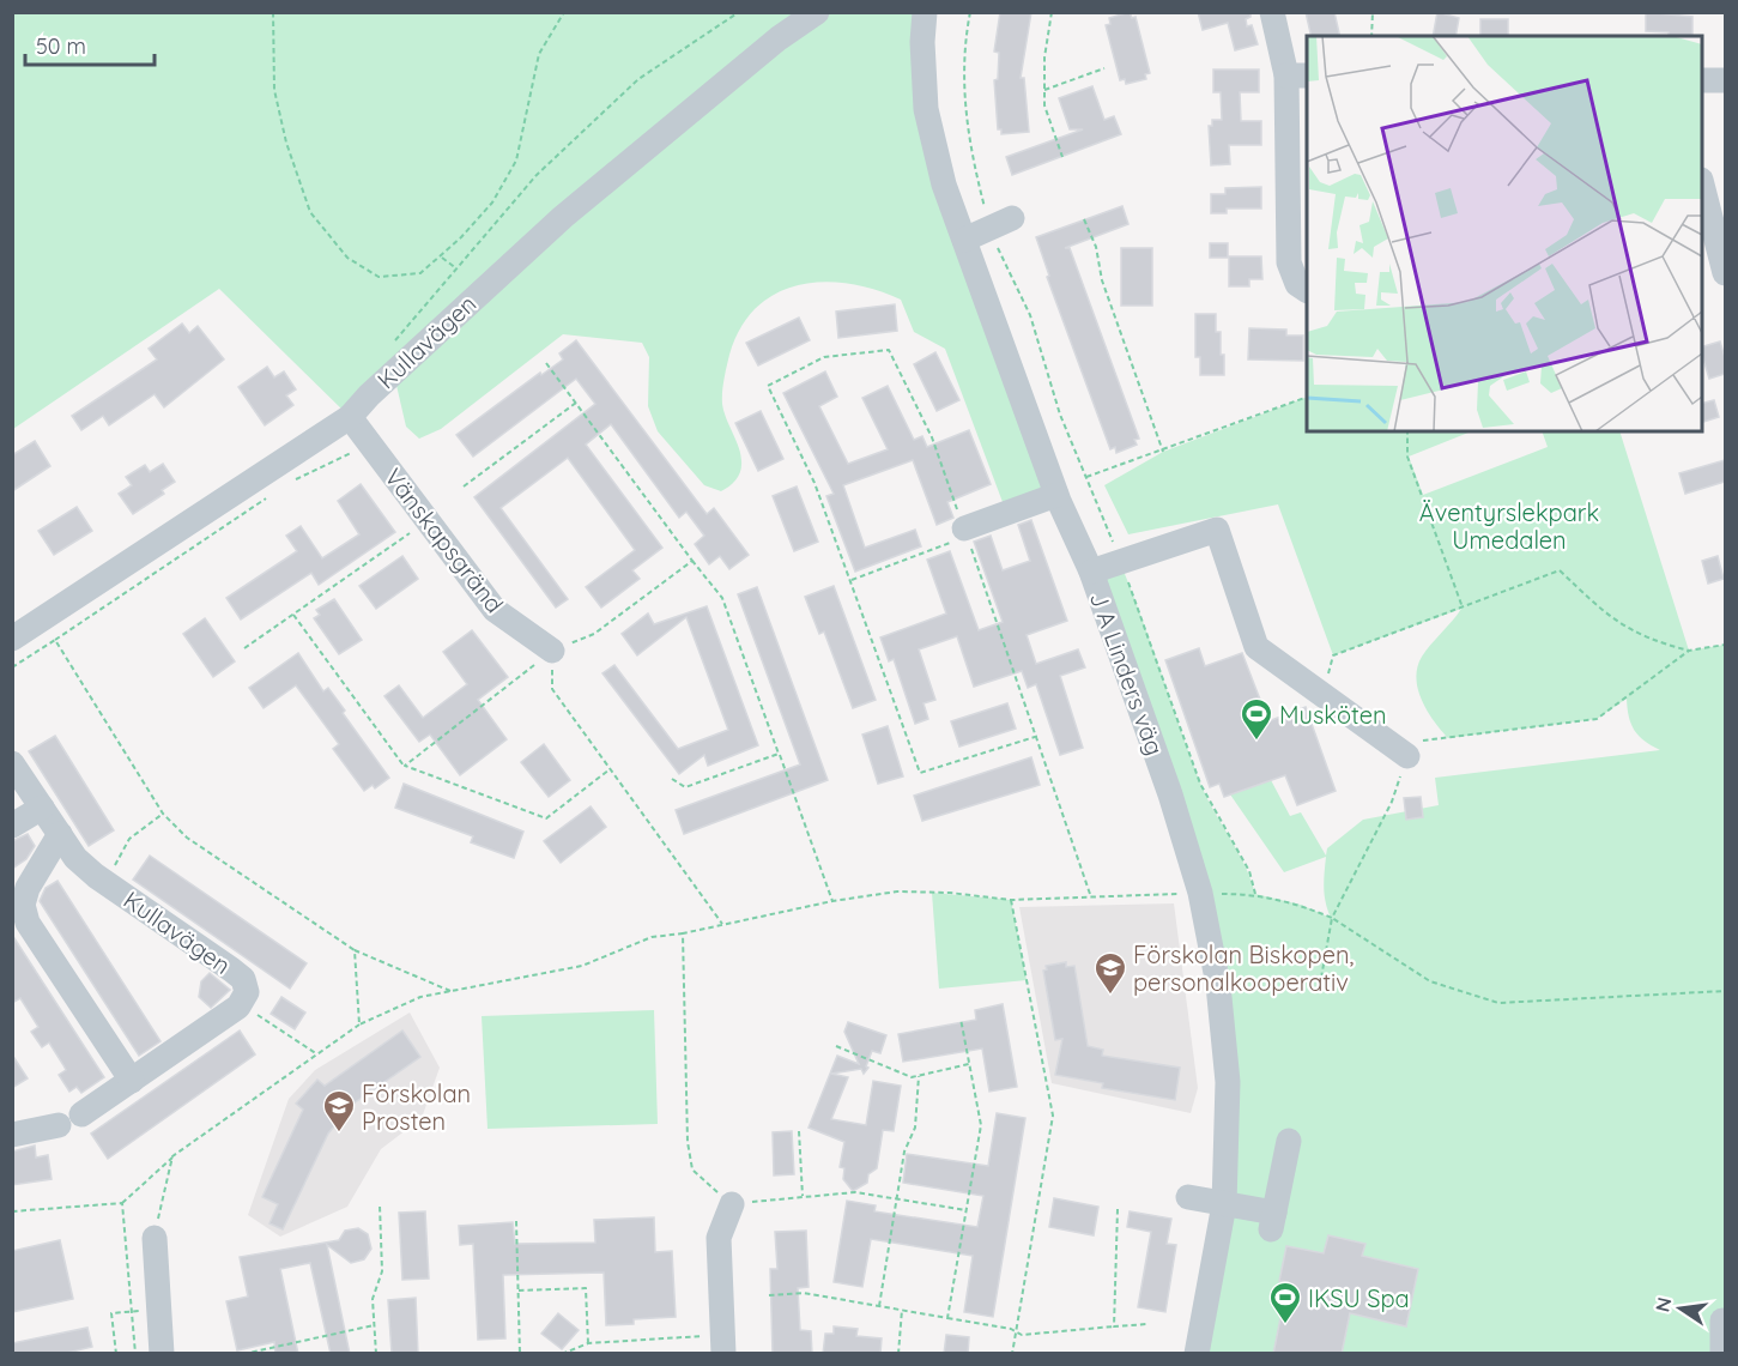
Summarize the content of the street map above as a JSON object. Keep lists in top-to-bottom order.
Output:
{
  "streets": {
    "street": ["Kullavägen", "Vänskapsgränd", "J A Linders väg"]
  },
  "crossings": [
    ["Kullavägen", "Vänskapsgränd"]
  ],
  "parks": ["Äventyrslekpark Umedalen"],
  "places": {
    "sports": ["Musköten", "IKSU Spa"],
    "school or university": ["Förskolan Biskopen, personalkooperativ", "Förskolan Prosten"]
  },
  "scale_bar": "50 m",
  "north": "left"
}
